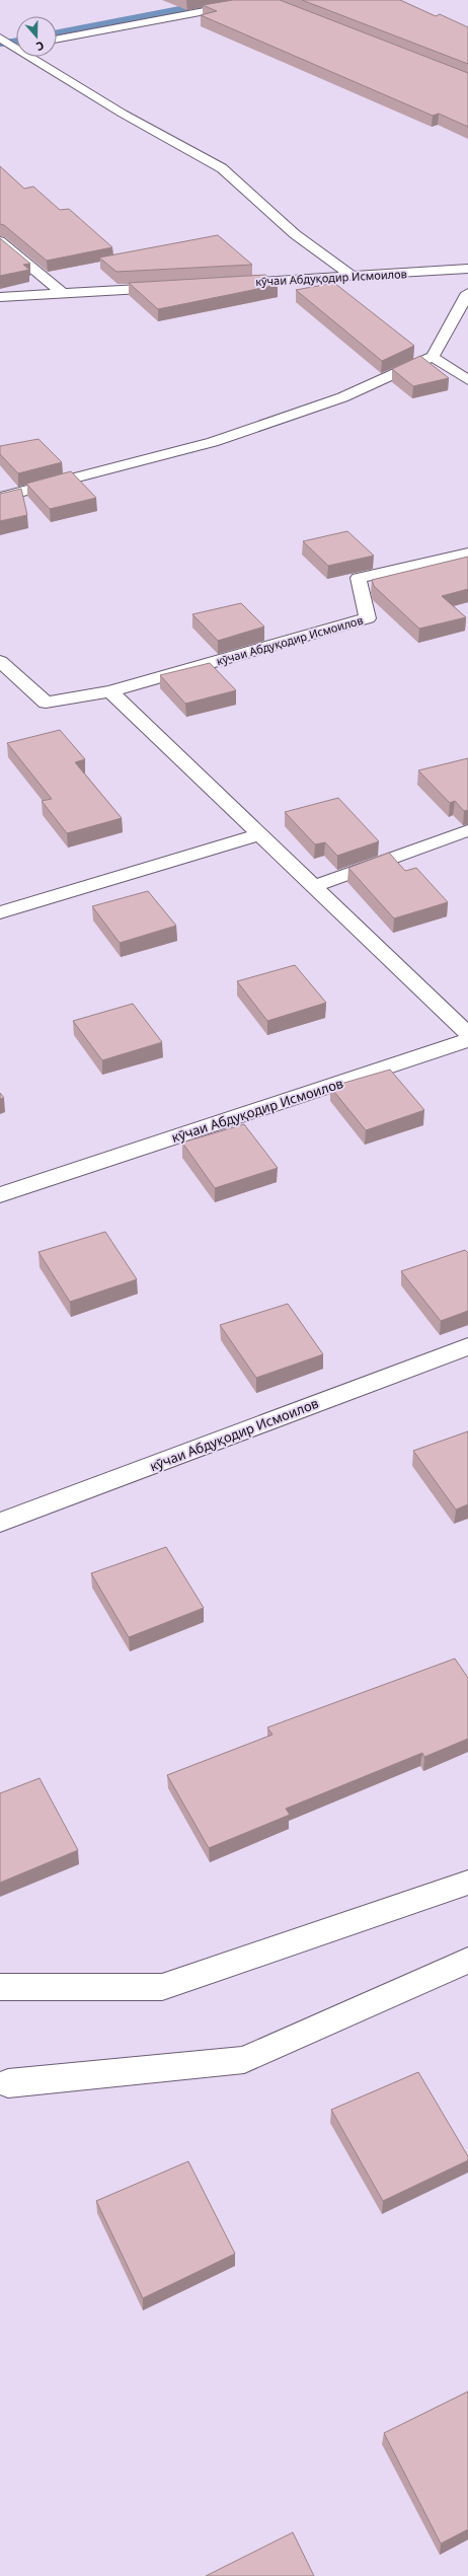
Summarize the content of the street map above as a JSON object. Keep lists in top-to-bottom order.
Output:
{
  "streets": {
    "street": ["кӯчаи Абдуқодир Исмоилов"]
  },
  "north": "bottom"
}
